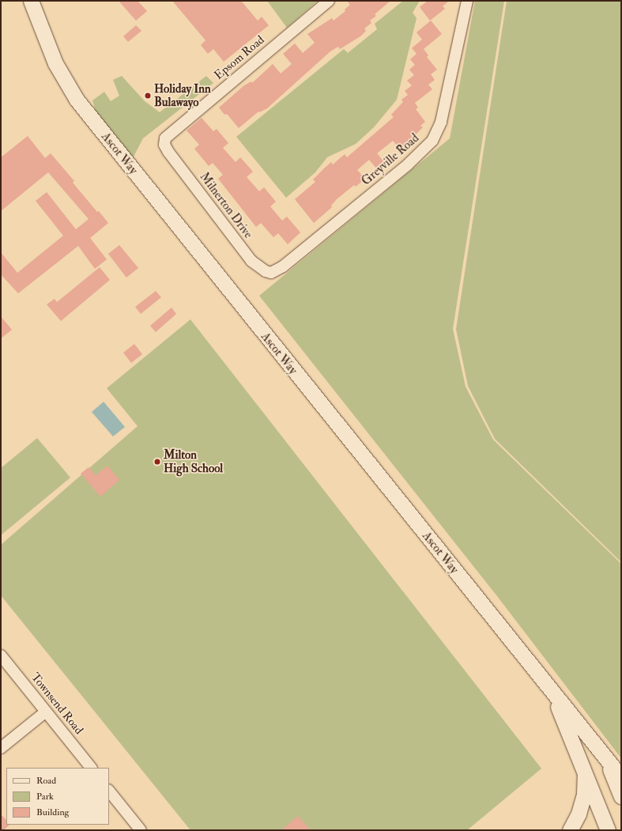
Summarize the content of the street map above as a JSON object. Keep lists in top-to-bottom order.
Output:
{
  "streets": {
    "main road": ["Ascot Way"],
    "street": [
      "Epsom Road",
      "Greyville Road",
      "Milnerton Drive",
      "Townsend Road"
    ]
  },
  "crossings": [
    ["Epsom Road", "Milnerton Drive"],
    ["Greyville Road", "Milnerton Drive"]
  ],
  "places": ["Holiday Inn Bulawayo", "Milton High School"],
  "legend": ["Road", "Park", "Building"]
}
